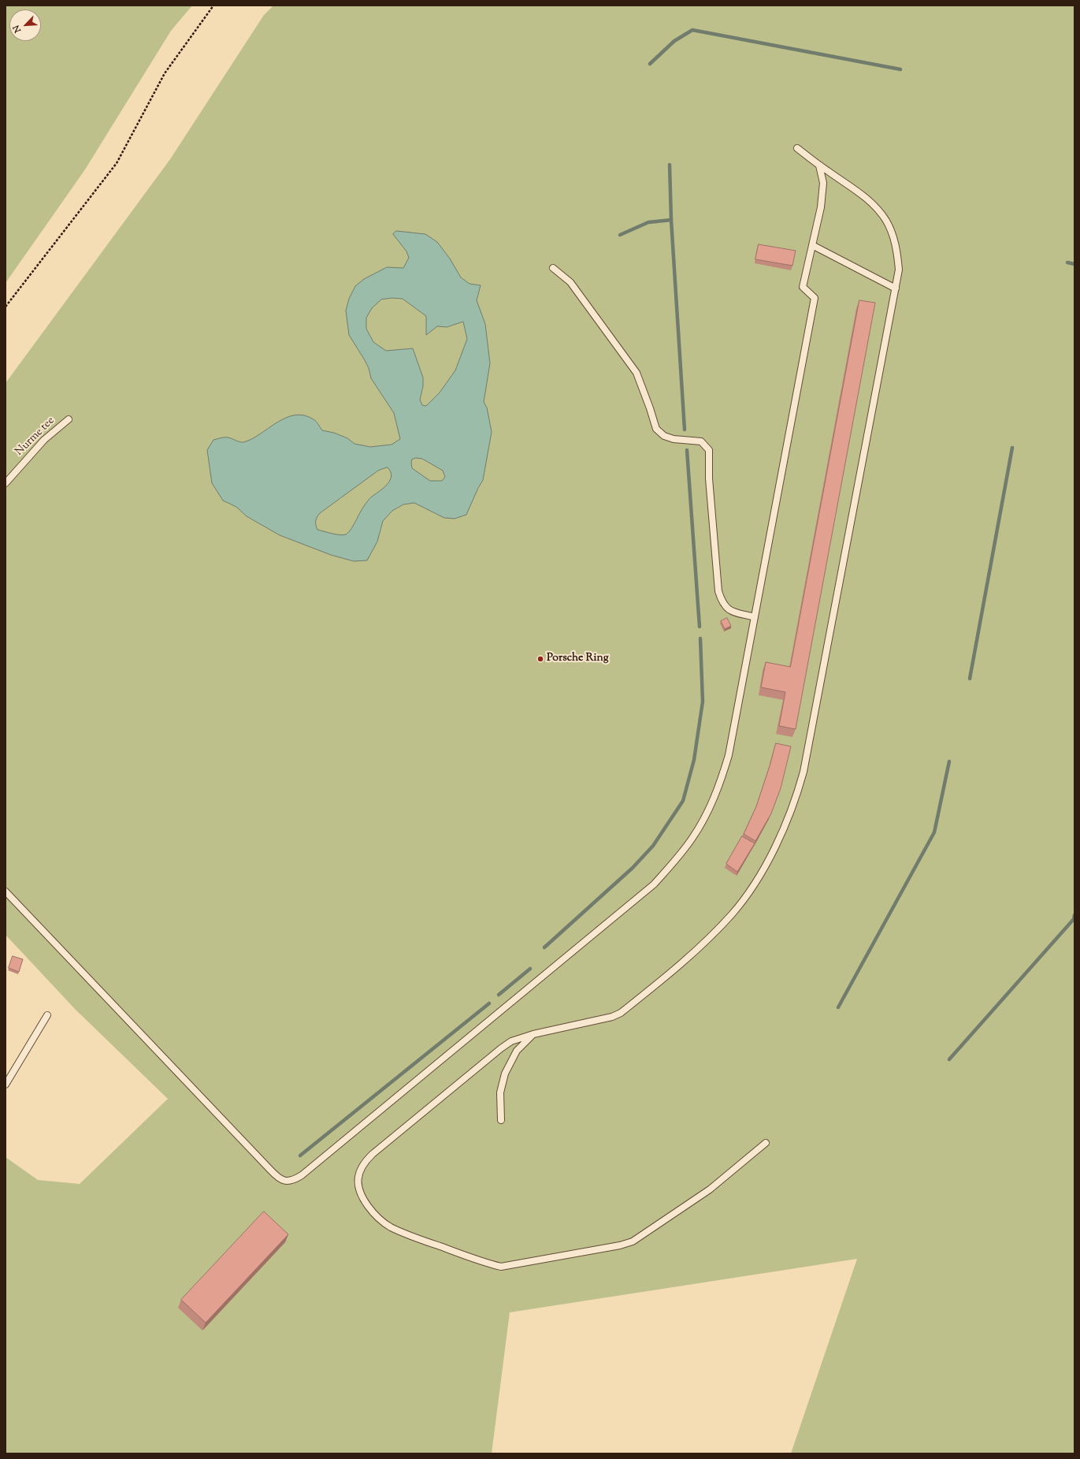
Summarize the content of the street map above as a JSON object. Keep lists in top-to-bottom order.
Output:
{
  "streets": {
    "lane": ["Nurme tee"]
  },
  "places": ["Porsche Ring"],
  "north": "bottom left"
}
